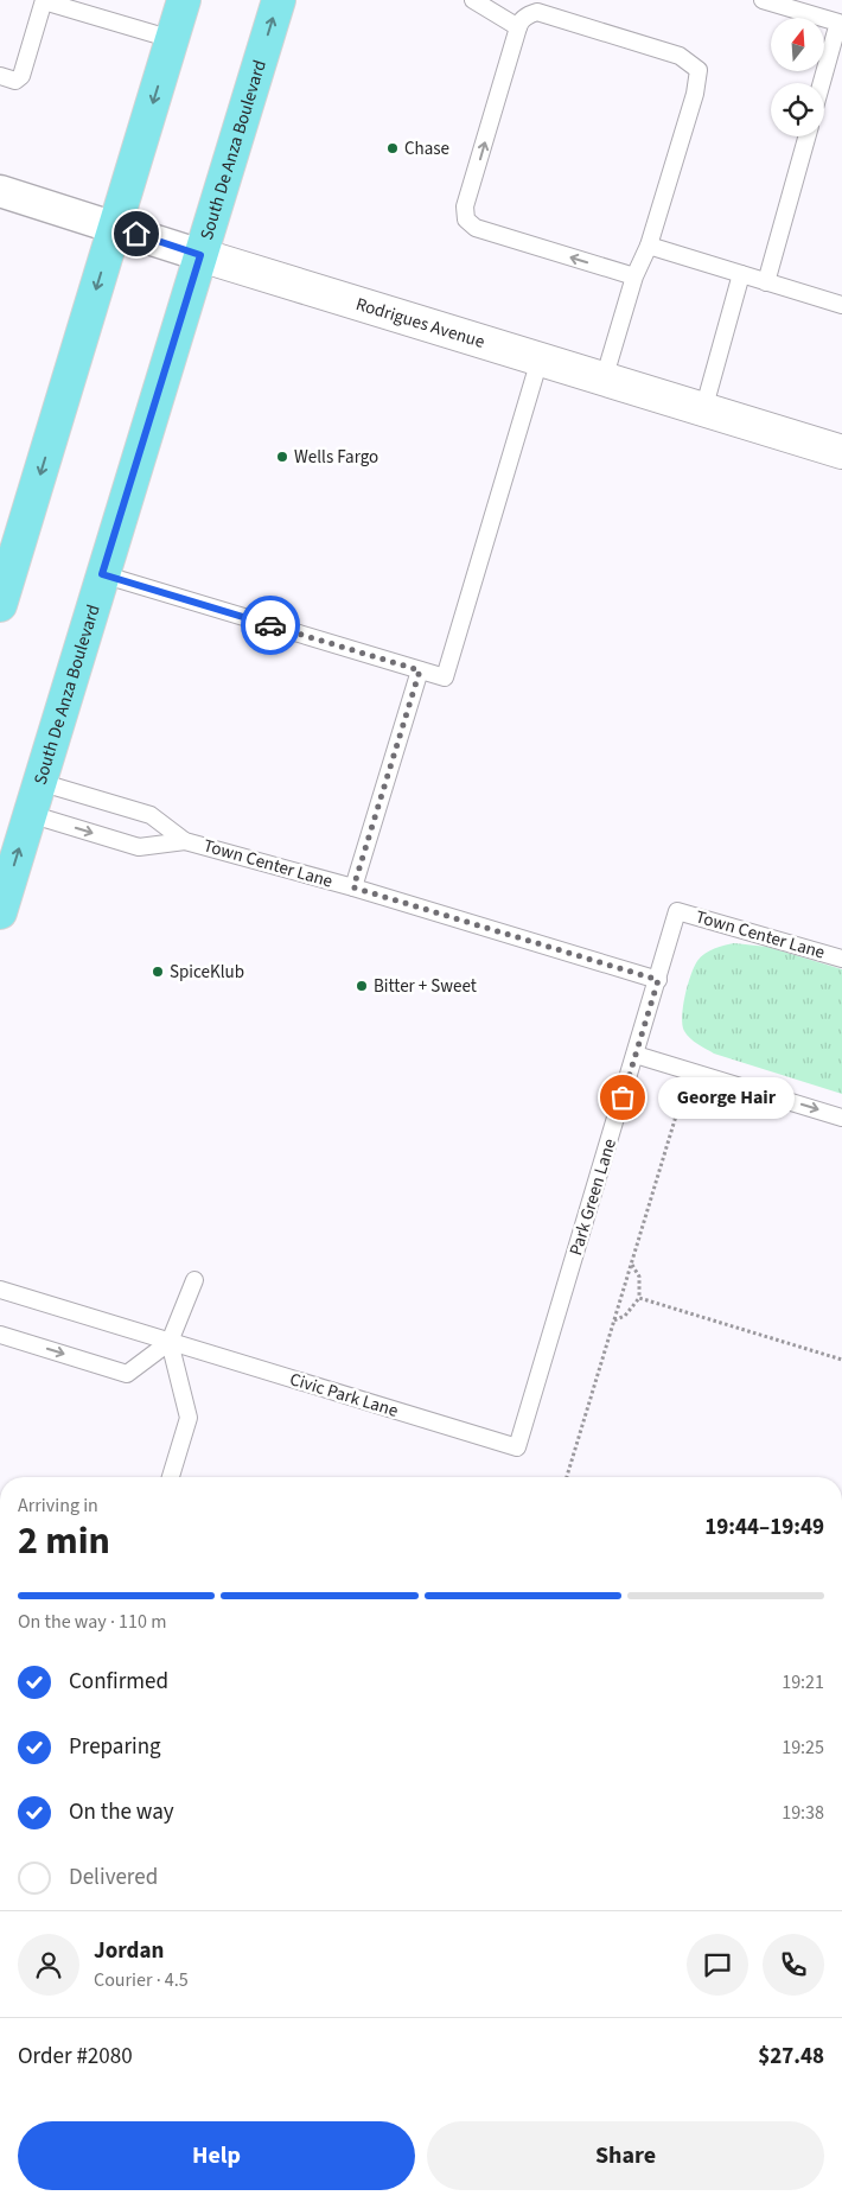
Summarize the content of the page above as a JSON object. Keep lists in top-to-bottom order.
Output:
{
  "streets": {
    "main road": ["South De Anza Boulevard"],
    "street": ["Rodrigues Avenue"],
    "lane": ["Town Center Lane", "Park Green Lane", "Civic Park Lane"]
  },
  "crossings": [
    ["South De Anza Boulevard", "Rodrigues Avenue"],
    ["South De Anza Boulevard", "Town Center Lane"],
    ["Town Center Lane", "Park Green Lane"],
    ["Park Green Lane", "Civic Park Lane"]
  ],
  "places": [
    "Chase",
    "Wells Fargo",
    "SpiceKlub",
    "Bitter + Sweet",
    "George Hair"
  ],
  "north": "top",
  "page": {
    "bubble": "George Hair",
    "heading": ["2 min", "Arriving in", "19:44–19:49"],
    "panel": [
      "Jordan",
      "Courier · 4.5",
      "Order #2080",
      "$27.48"
    ],
    "bar": "On the way · 110 m",
    "list": [
      ["Confirmed", "19:21"],
      ["Preparing", "19:25"],
      ["On the way", "19:38"],
      "Delivered"
    ],
    "buttons": ["Help", "Share"]
  }
}
